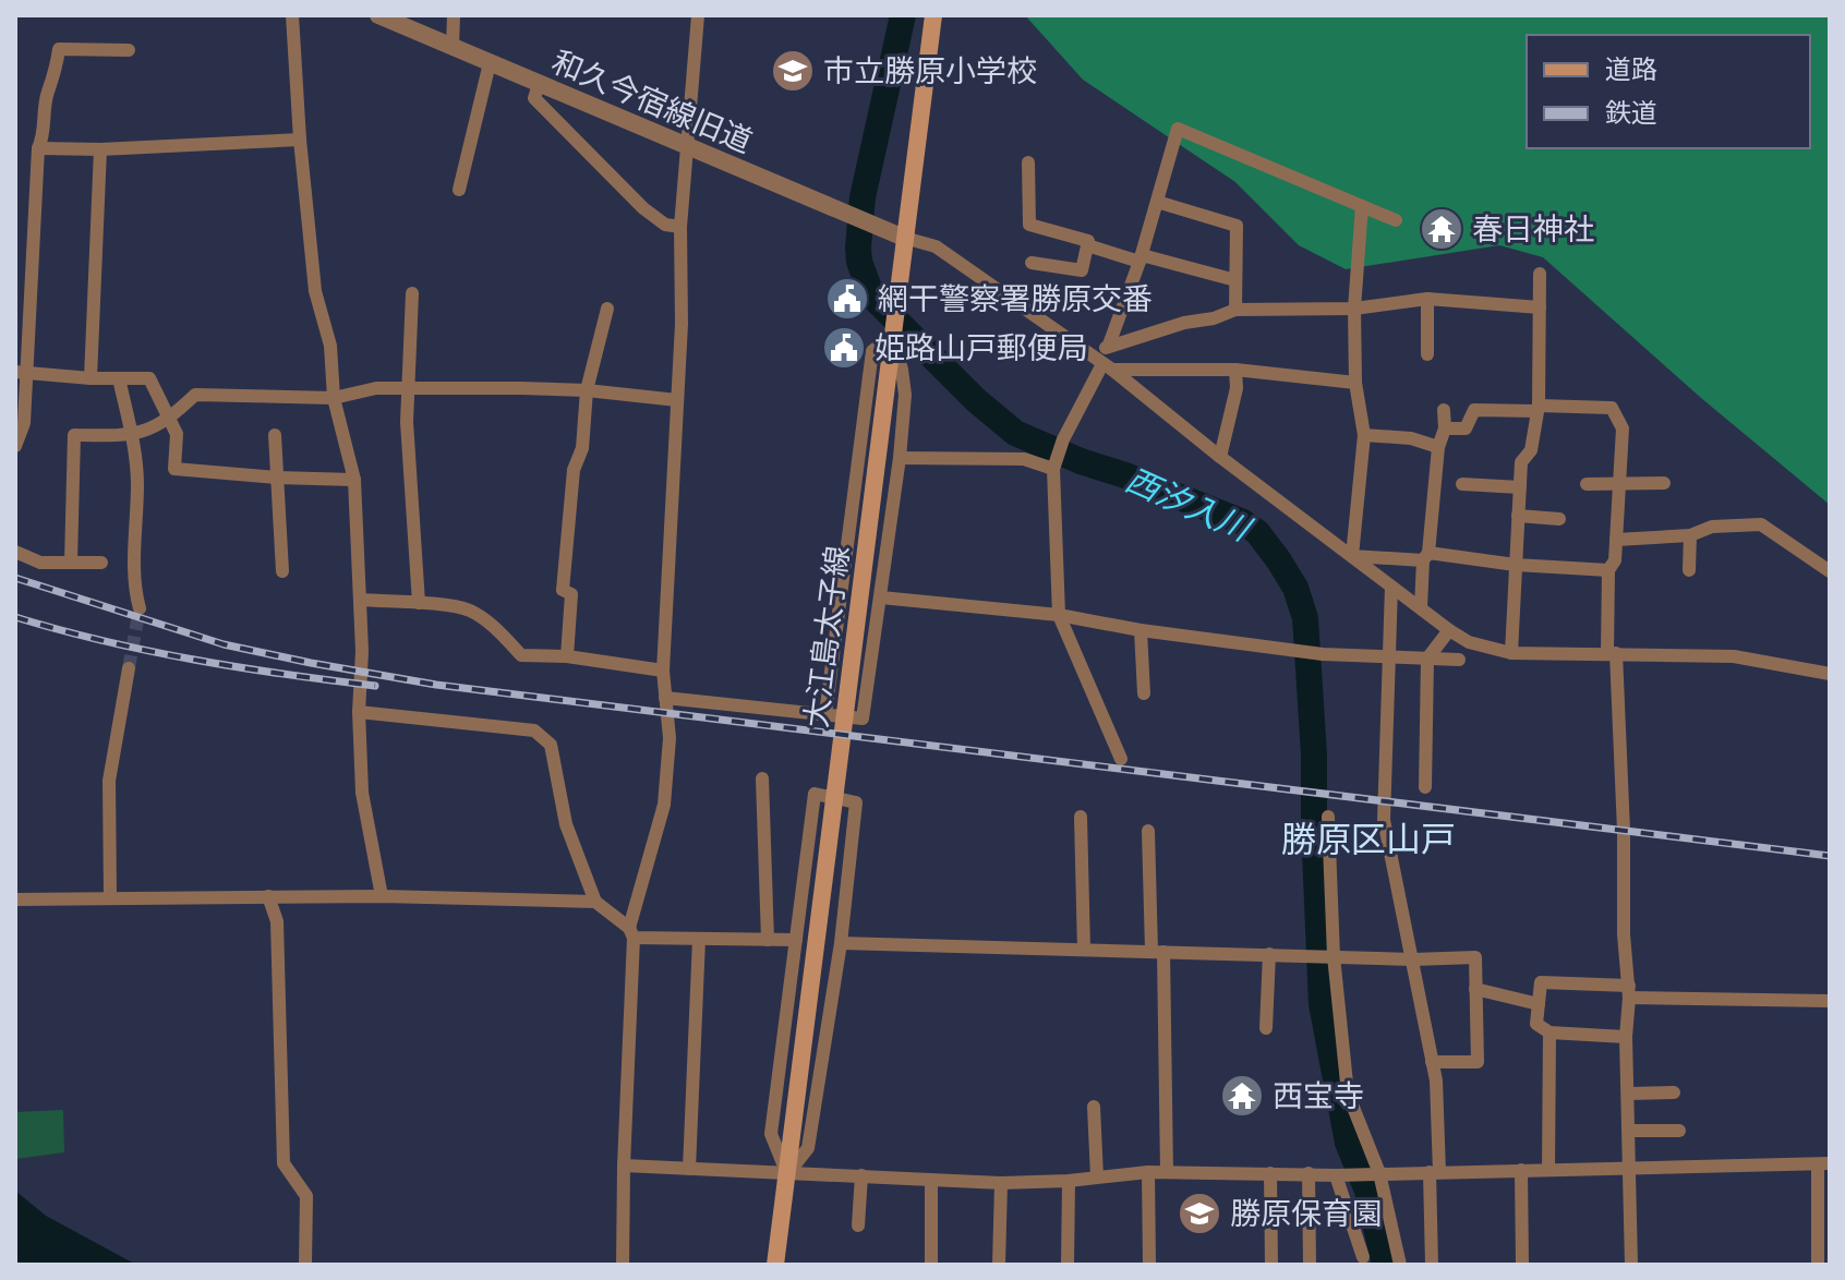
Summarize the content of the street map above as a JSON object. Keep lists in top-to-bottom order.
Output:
{
  "streets": {
    "main road": ["大江島太子線"],
    "street": ["和久今宿線旧道"]
  },
  "crossings": [
    ["和久今宿線旧道", "大江島太子線"]
  ],
  "districts": ["勝原区山戸"],
  "water": ["西汐入川"],
  "places": {
    "school or university": ["市立勝原小学校", "勝原保育園"],
    "temple": ["春日神社", "西宝寺"],
    "public building": ["網干警察署勝原交番", "姫路山戸郵便局"]
  },
  "legend": ["道路", "鉄道"]
}
